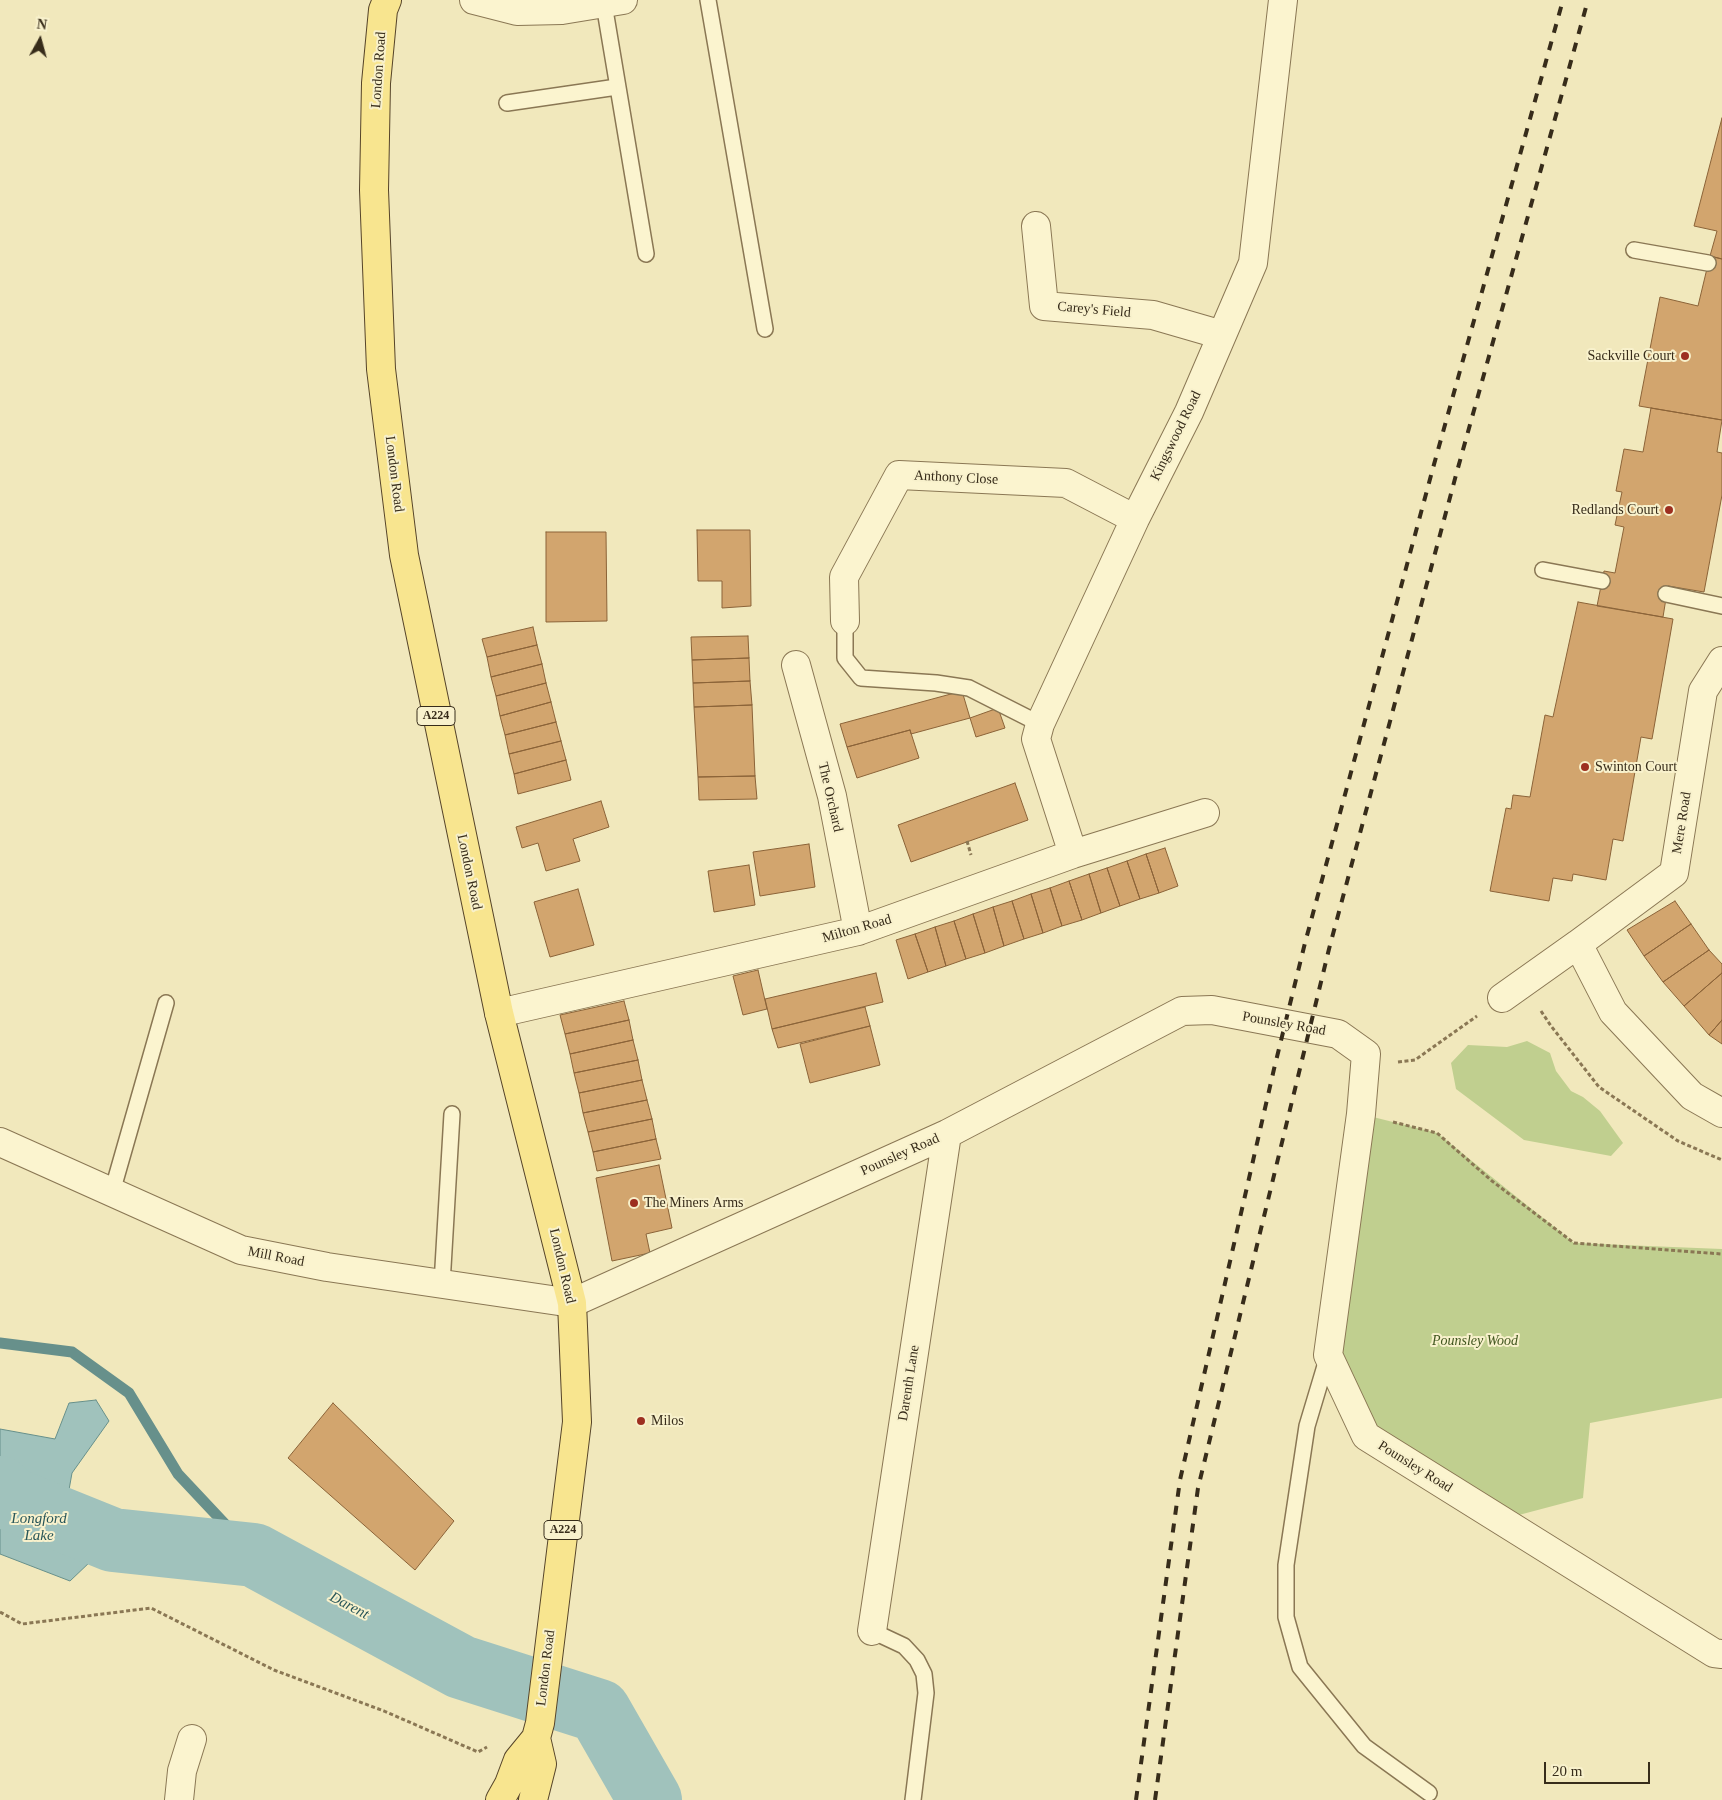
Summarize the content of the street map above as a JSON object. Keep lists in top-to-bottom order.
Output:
{
  "streets": {
    "main road": ["London Road", "A224"],
    "street": [
      "Carey's Field",
      "Kingswood Road",
      "Anthony Close",
      "The Orchard",
      "Mere Road",
      "Milton Road",
      "Pounsley Road",
      "Mill Road",
      "Darenth Lane"
    ]
  },
  "crossings": [
    ["London Road", "Milton Road"],
    ["London Road", "Pounsley Road"],
    ["London Road", "Mill Road"],
    ["Carey's Field", "Kingswood Road"],
    ["Kingswood Road", "Anthony Close"],
    ["Kingswood Road", "Milton Road"],
    ["The Orchard", "Milton Road"],
    ["Pounsley Road", "Mill Road"],
    ["Pounsley Road", "Darenth Lane"]
  ],
  "water": ["Longford Lake", "Darent"],
  "parks": ["Pounsley Wood"],
  "places": [
    "Sackville Court",
    "Redlands Court",
    "Swinton Court",
    "The Miners Arms",
    "Milos"
  ],
  "scale_bar": "20 m",
  "north": "top"
}
